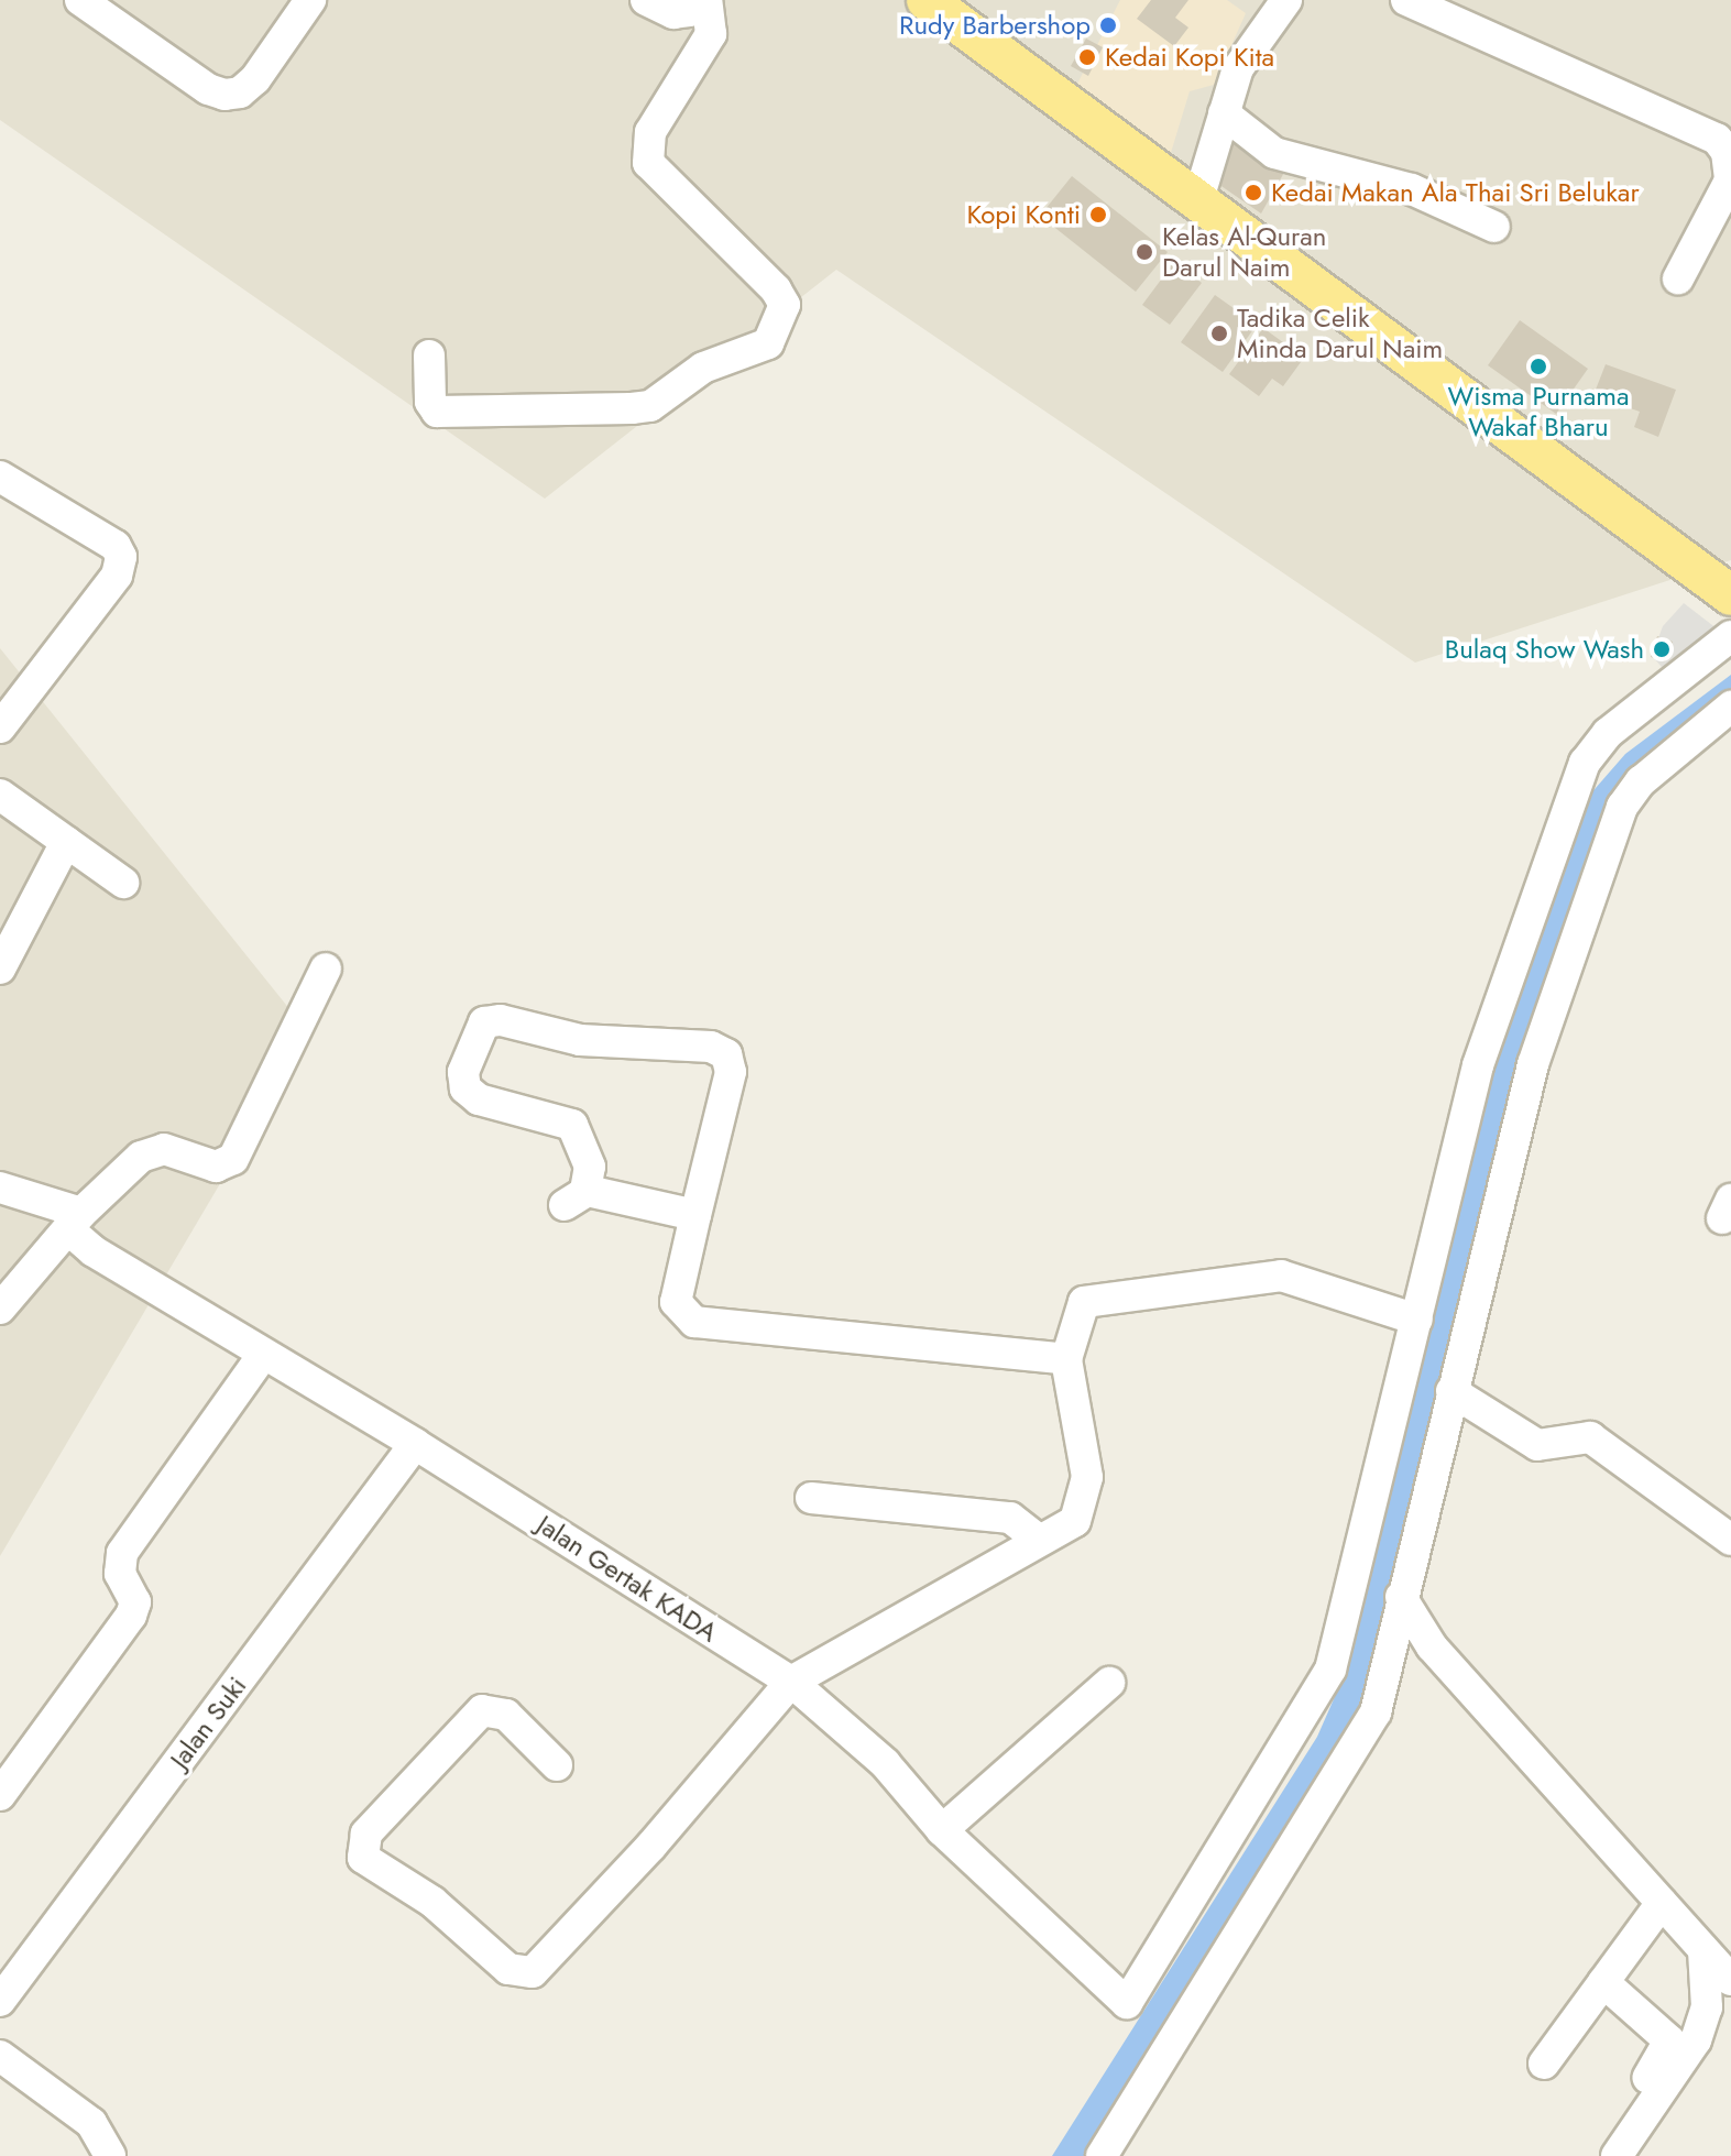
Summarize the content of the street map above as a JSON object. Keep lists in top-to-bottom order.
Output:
{
  "streets": {
    "street": ["Jalan Gertak KADA", "Jalan Suki"]
  },
  "crossings": [
    ["Jalan Gertak KADA", "Jalan Suki"]
  ],
  "places": [
    "Rudy Barbershop",
    "Kedai Kopi Kita",
    "Kedai Makan Ala Thai Sri Belukar",
    "Kopi Konti",
    "Kelas Al-Quran Darul Naim",
    "Tadika Celik Minda Darul Naim",
    "Wisma Purnama Wakaf Bharu",
    "Bulaq Show Wash"
  ]
}
